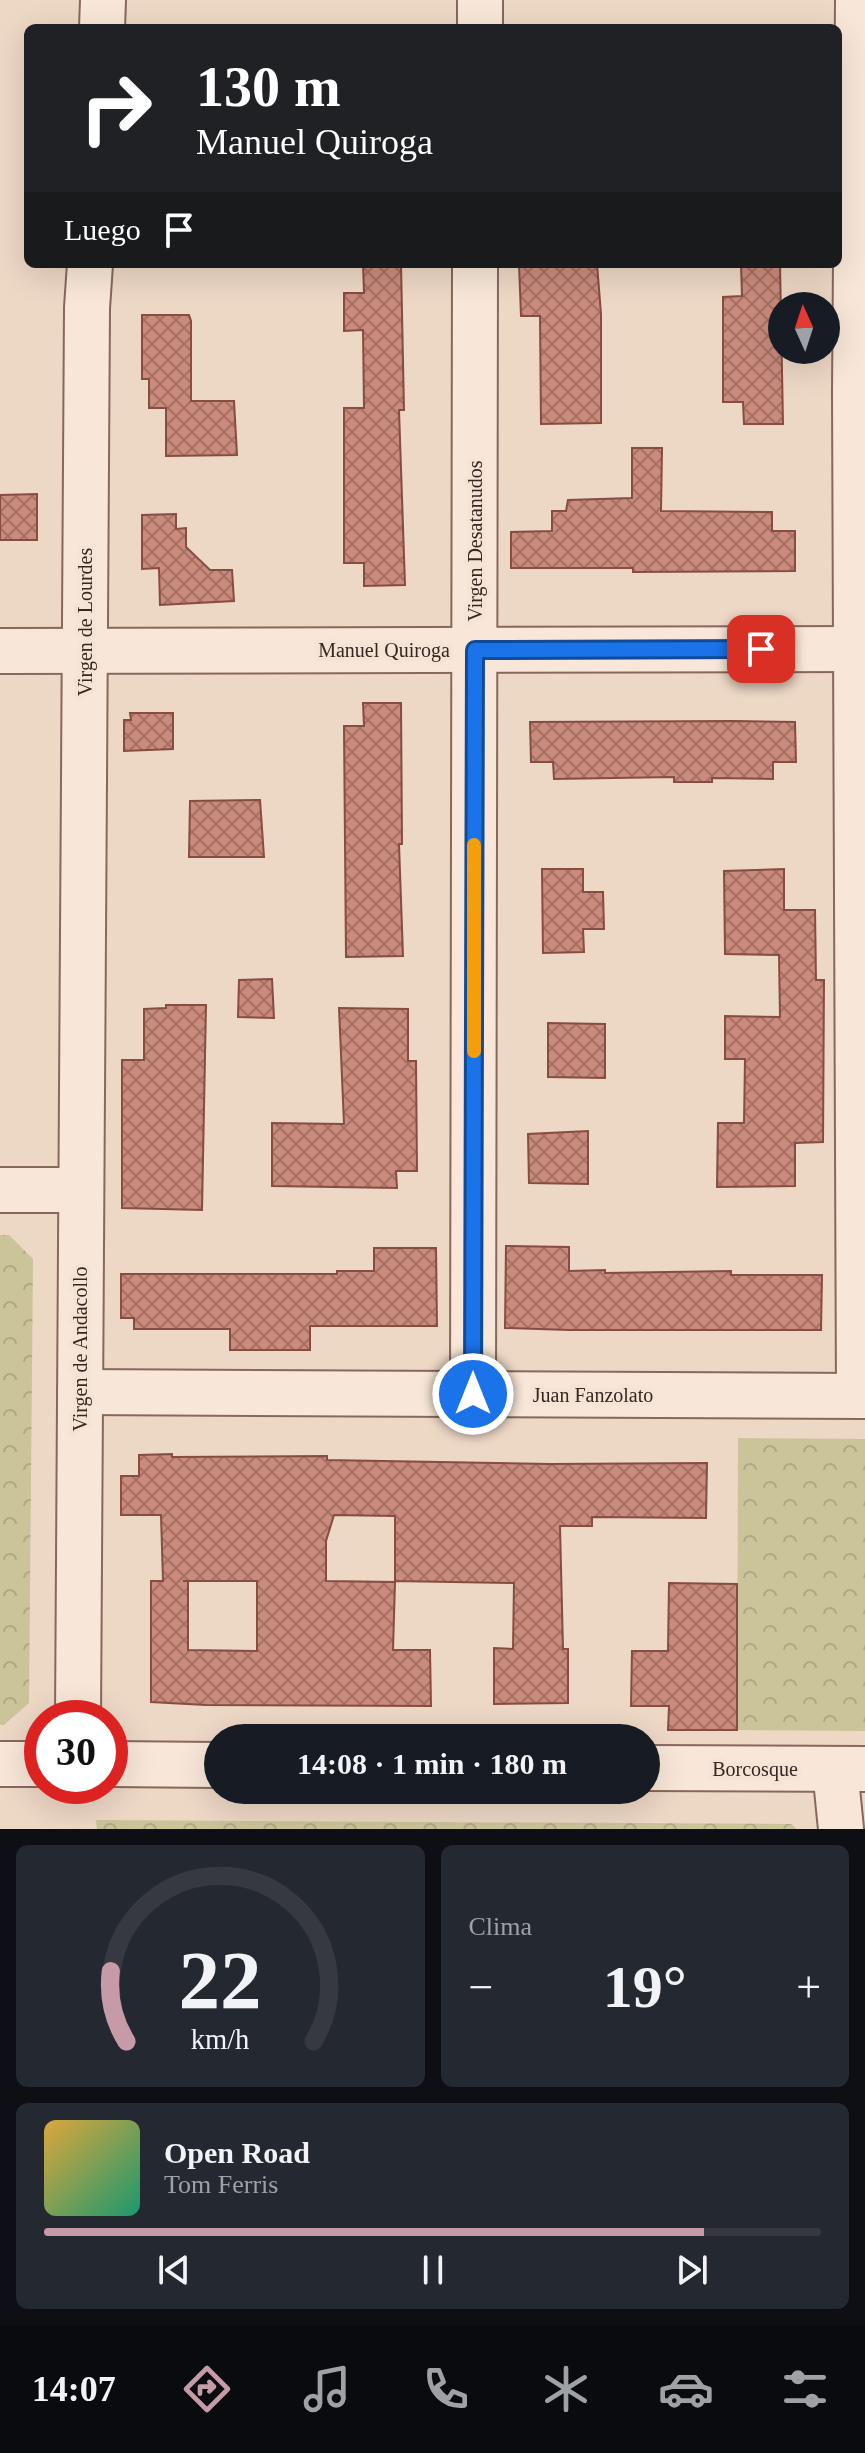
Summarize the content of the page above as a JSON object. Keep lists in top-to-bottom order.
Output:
{
  "streets": {
    "street": [
      "Virgen Desatanudos",
      "Virgen de Lourdes",
      "Manuel Quiroga",
      "Virgen de Andacollo",
      "Juan Fanzolato",
      "Borcosque"
    ]
  },
  "crossings": [
    ["Virgen Desatanudos", "Manuel Quiroga"],
    ["Virgen Desatanudos", "Juan Fanzolato"],
    ["Virgen de Lourdes", "Manuel Quiroga"],
    ["Virgen de Lourdes", "Virgen de Andacollo"],
    ["Virgen de Andacollo", "Juan Fanzolato"]
  ],
  "north": "top",
  "page": {
    "turn": ["130 m", "Manuel Quiroga"],
    "then": "Luego",
    "limit": "30",
    "trip": "14:08 · 1 min · 180 m",
    "tile": "Clima",
    "heat": ["−", "19°", "+"],
    "song": ["Open Road", "Tom Ferris"],
    "tabs": "14:07",
    "gauge": ["22", "km/h"]
  }
}
